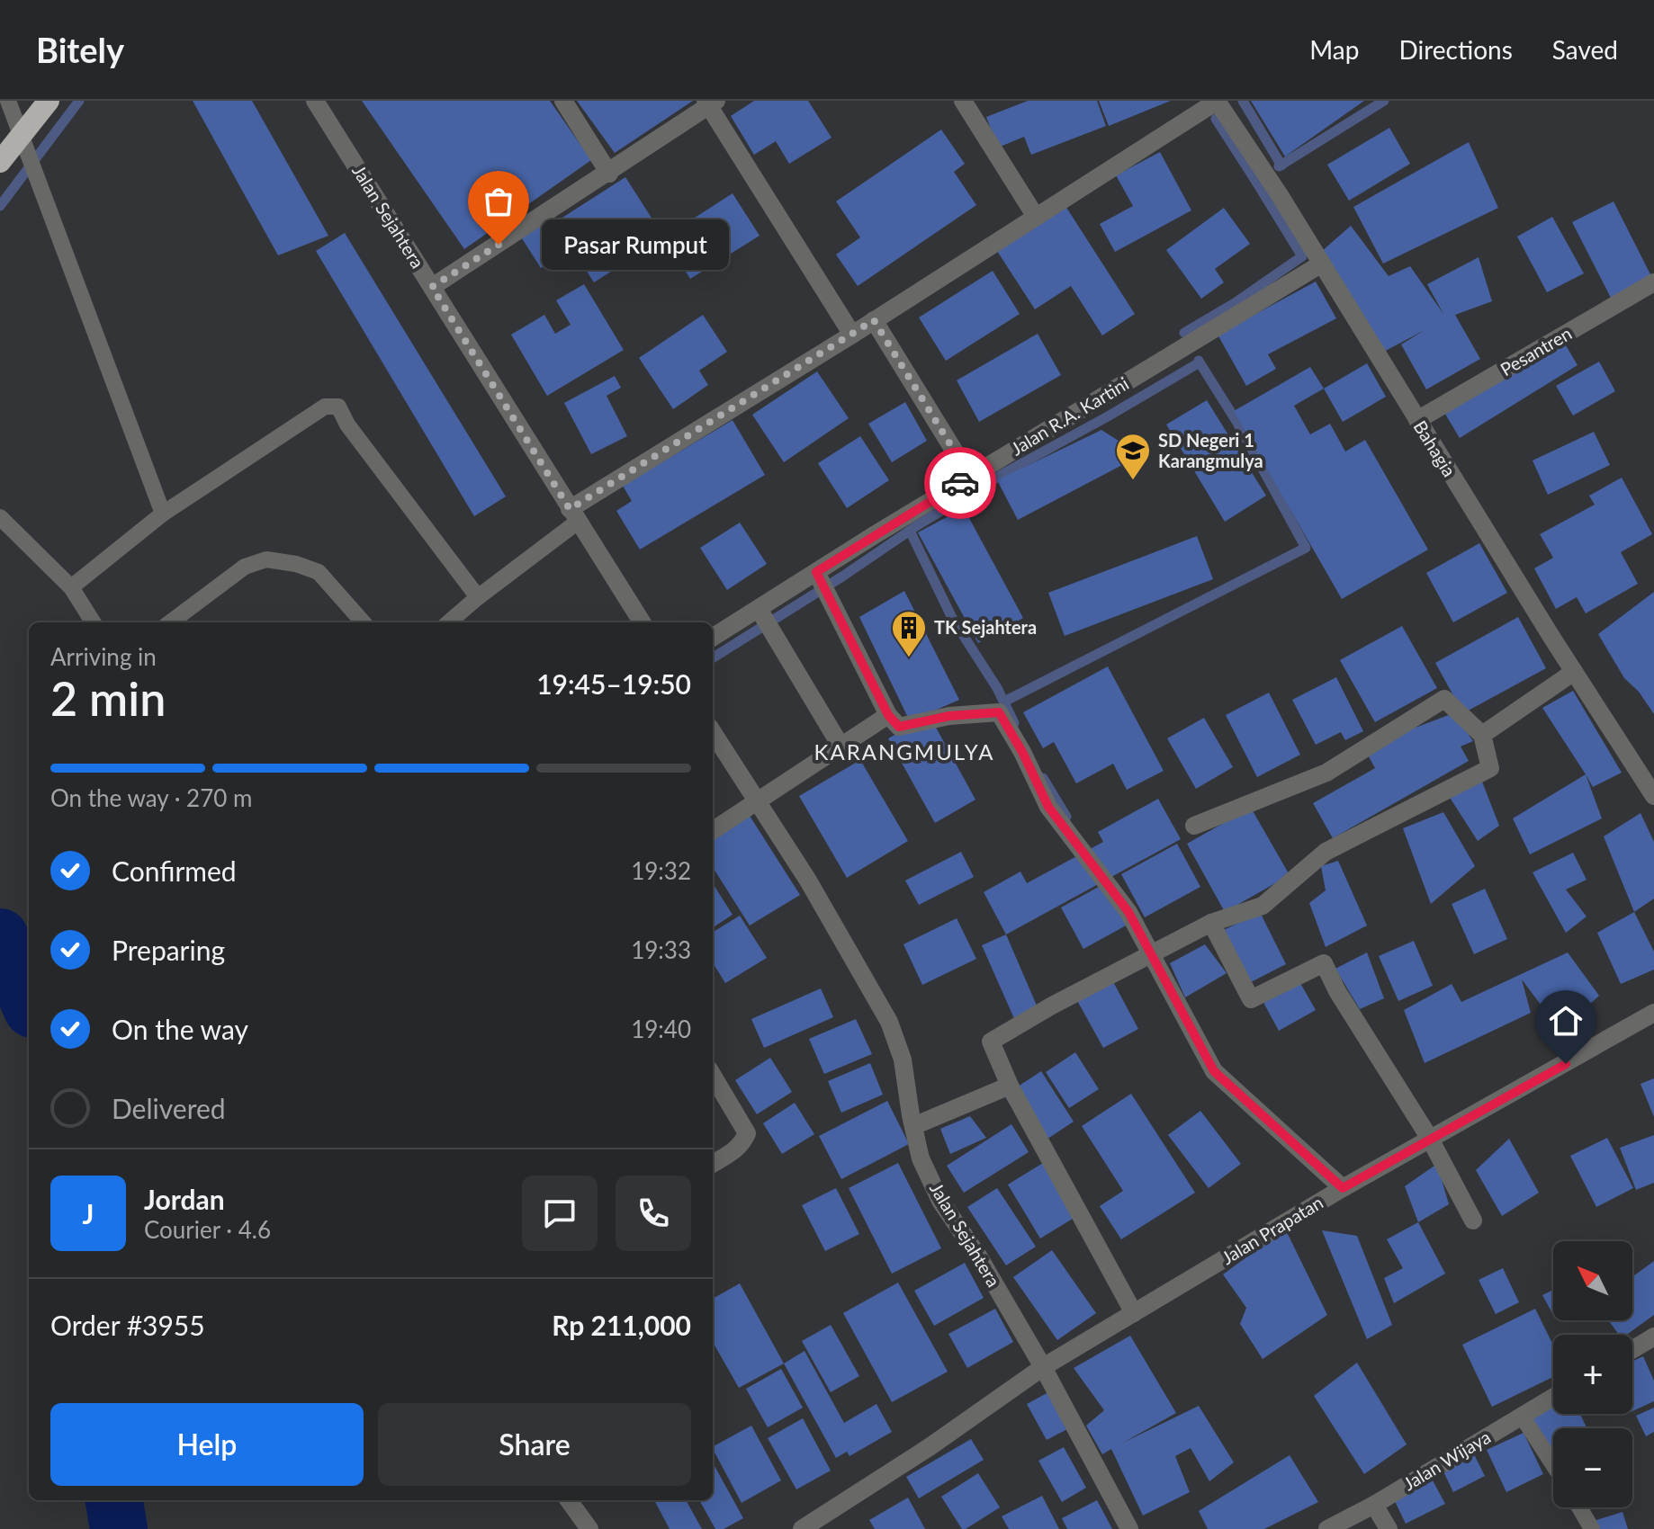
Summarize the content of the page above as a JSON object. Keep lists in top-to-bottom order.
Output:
{
  "streets": {
    "street": [
      "Jalan Sejahtera",
      "Pesantren",
      "Jalan R.A. Kartini",
      "Bahagia",
      "Jalan Prapatan",
      "Jalan Wijaya"
    ]
  },
  "crossings": [
    ["Jalan Sejahtera", "Jalan Prapatan"],
    ["Pesantren", "Bahagia"],
    ["Jalan R.A. Kartini", "Bahagia"]
  ],
  "districts": ["KARANGMULYA"],
  "places": {
    "other": ["Pasar Rumput"],
    "school or university": ["SD Negeri 1 Karangmulya"],
    "building": ["TK Sejahtera"]
  },
  "north": "top left",
  "page": {
    "header": "Bitely",
    "nav": ["Map", "Directions", "Saved"],
    "bubble": "Pasar Rumput",
    "heading": ["2 min", "Arriving in", "19:45–19:50"],
    "panel": [
      "Jordan",
      "Courier · 4.6",
      "Order #3955",
      "Rp 211,000"
    ],
    "bar": "On the way · 270 m",
    "list": [
      ["Confirmed", "19:32"],
      ["Preparing", "19:33"],
      ["On the way", "19:40"],
      "Delivered"
    ],
    "round": "J",
    "map_buttons": ["+", "−"],
    "buttons": ["Help", "Share"]
  }
}
